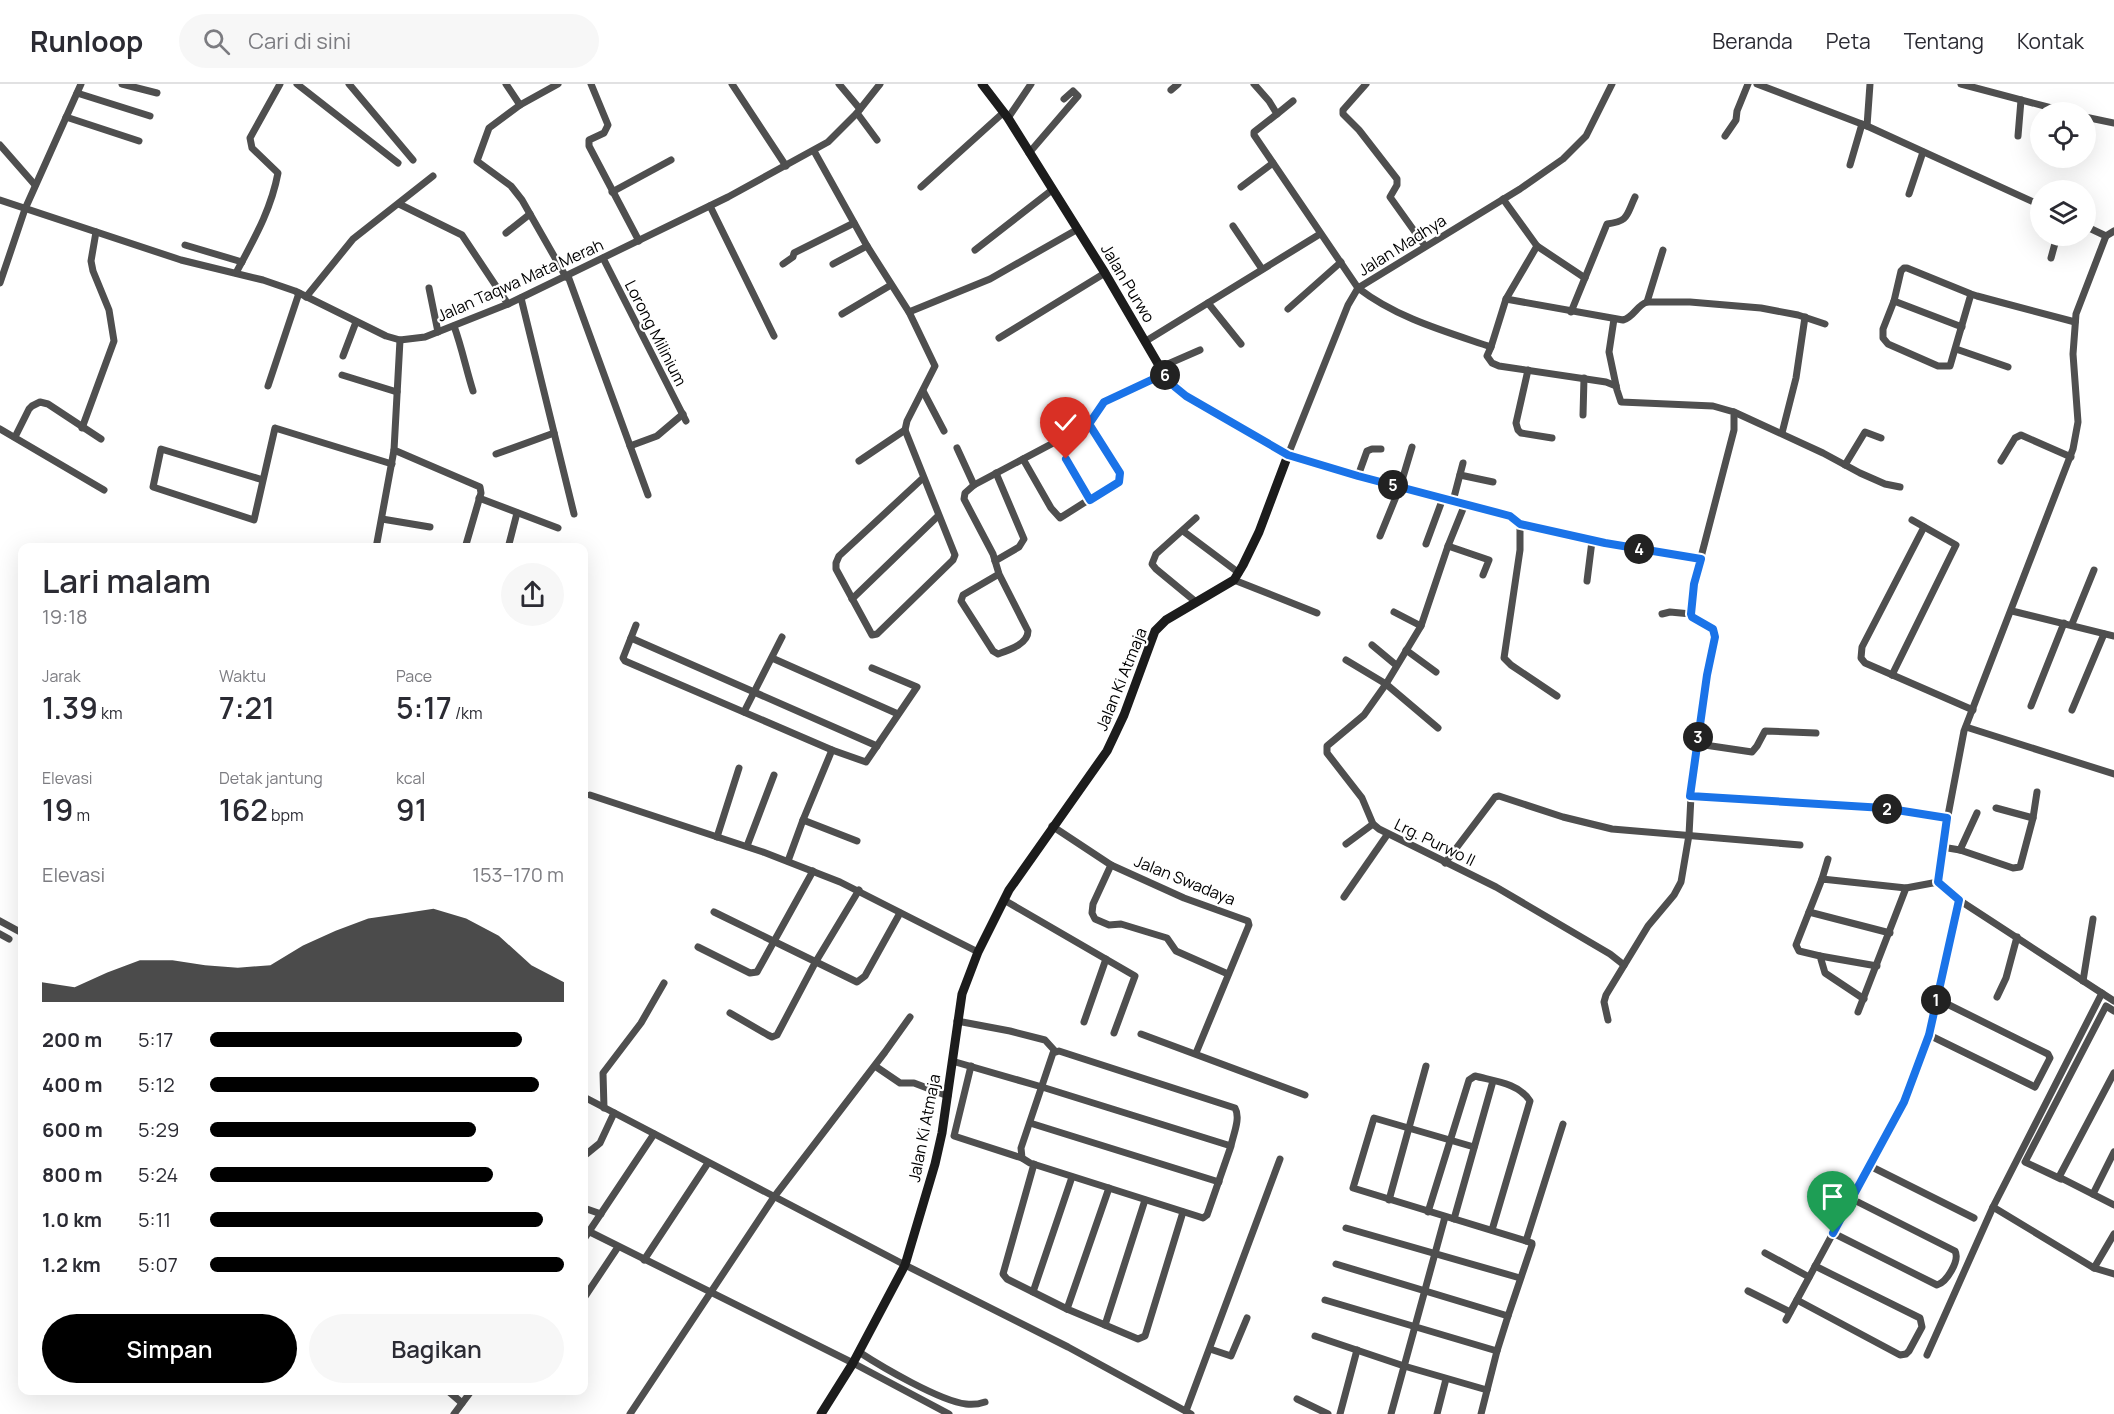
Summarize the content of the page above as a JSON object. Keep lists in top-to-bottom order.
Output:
{
  "streets": {
    "street": [
      "Jalan Madhya",
      "Jalan Taqwa Mata Merah",
      "Jalan Purwo",
      "Lorong Milinium",
      "Jalan Ki Atmaja",
      "Lrg. Purwo II",
      "Jalan Swadaya"
    ]
  },
  "crossings": [
    ["Jalan Madhya", "Jalan Purwo"],
    ["Jalan Taqwa Mata Merah", "Lorong Milinium"],
    ["Jalan Ki Atmaja", "Jalan Swadaya"]
  ],
  "page": {
    "header": "Runloop",
    "search": "Cari di sini",
    "nav": [
      "Beranda",
      "Peta",
      "Tentang",
      "Kontak"
    ],
    "pins": [
      "6",
      "5",
      "4",
      "3",
      "2",
      "1"
    ],
    "heading": ["Lari malam", "19:18"],
    "stats": [
      ["Jarak", "1.39 km"],
      ["Waktu", "7:21"],
      ["Pace", "5:17 /km"],
      ["Elevasi", "19 m"],
      ["Detak jantung", "162 bpm"],
      ["kcal", "91"]
    ],
    "chart": ["Elevasi", "153–170 m"],
    "list": [
      {
        "name": "200 m",
        "note": "5:17"
      },
      {
        "name": "400 m",
        "note": "5:12"
      },
      {
        "name": "600 m",
        "note": "5:29"
      },
      {
        "name": "800 m",
        "note": "5:24"
      },
      {
        "name": "1.0 km",
        "note": "5:11"
      },
      {
        "name": "1.2 km",
        "note": "5:07"
      }
    ],
    "buttons": ["Simpan", "Bagikan"]
  }
}
